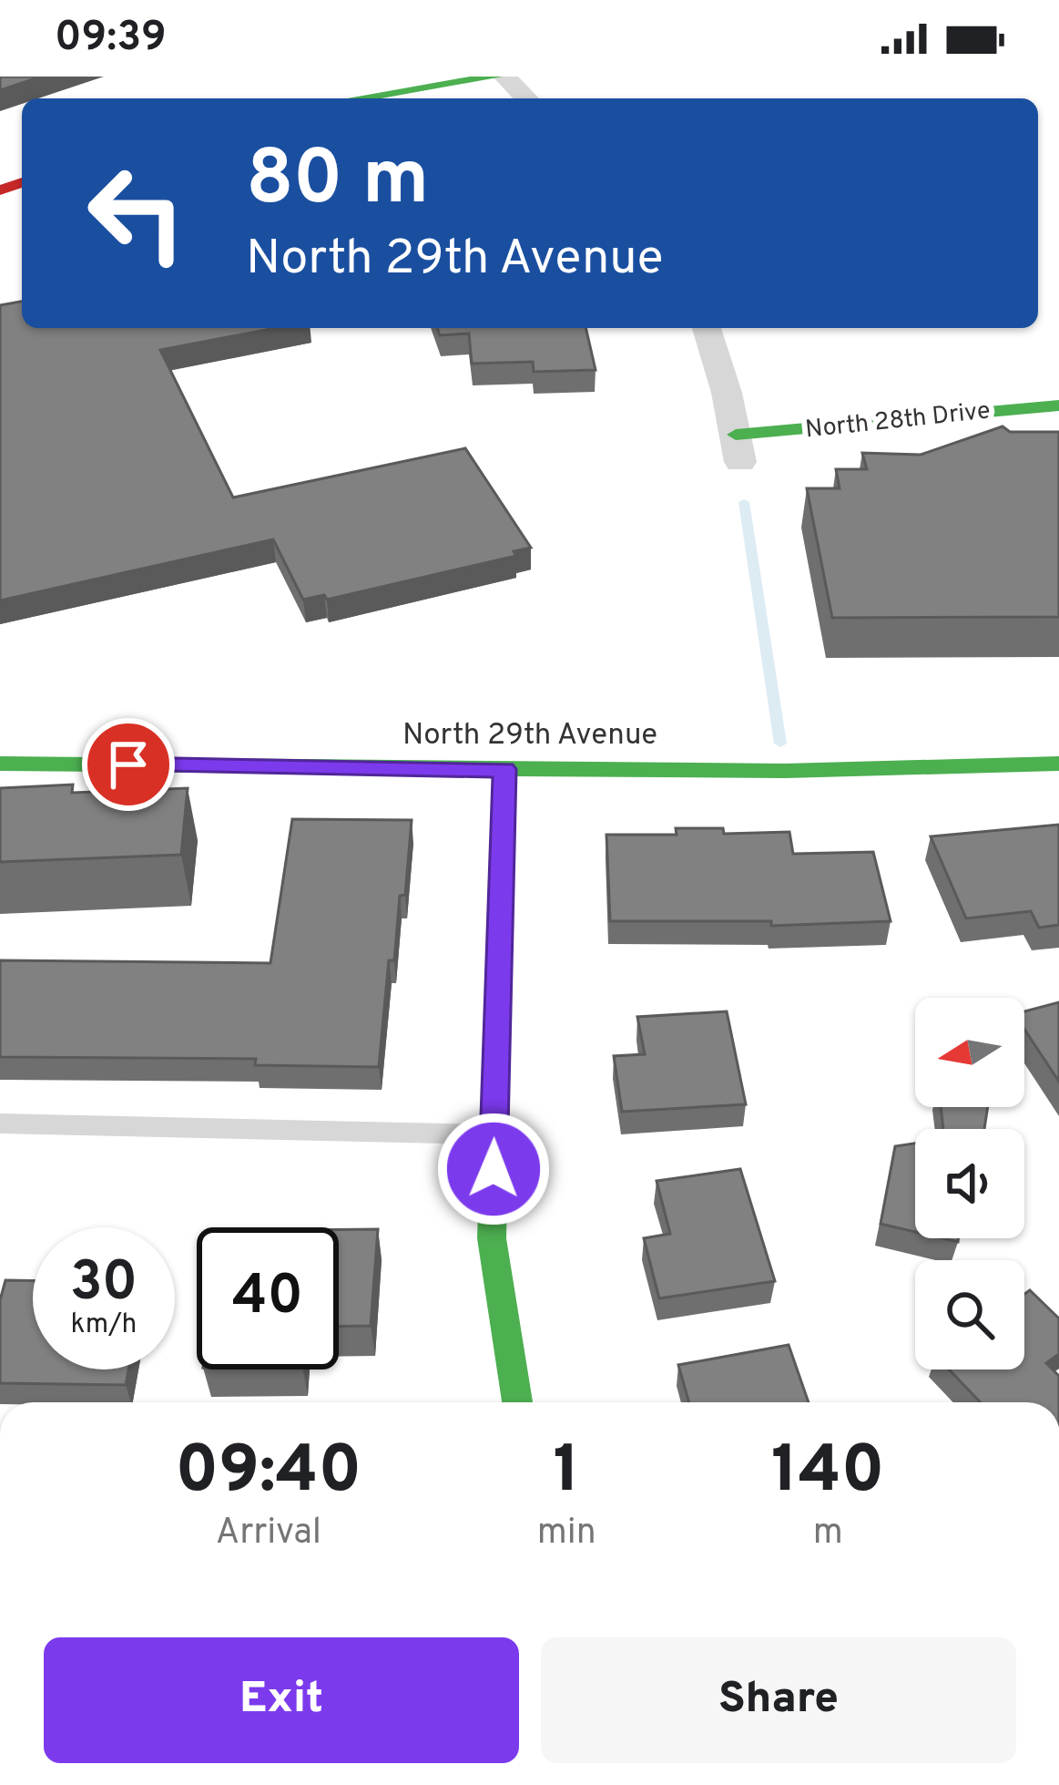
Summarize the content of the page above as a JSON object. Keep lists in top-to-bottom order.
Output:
{
  "streets": {
    "street": ["North 28th Drive", "North 29th Avenue"]
  },
  "north": "left",
  "page": {
    "status": "09:39",
    "turn": ["80 m", "North 29th Avenue"],
    "speed": "30 km/h",
    "limit": "40",
    "eta": [
      "09:40",
      "Arrival",
      "1",
      "min",
      "140",
      "m"
    ],
    "buttons": ["Exit", "Share"]
  }
}
